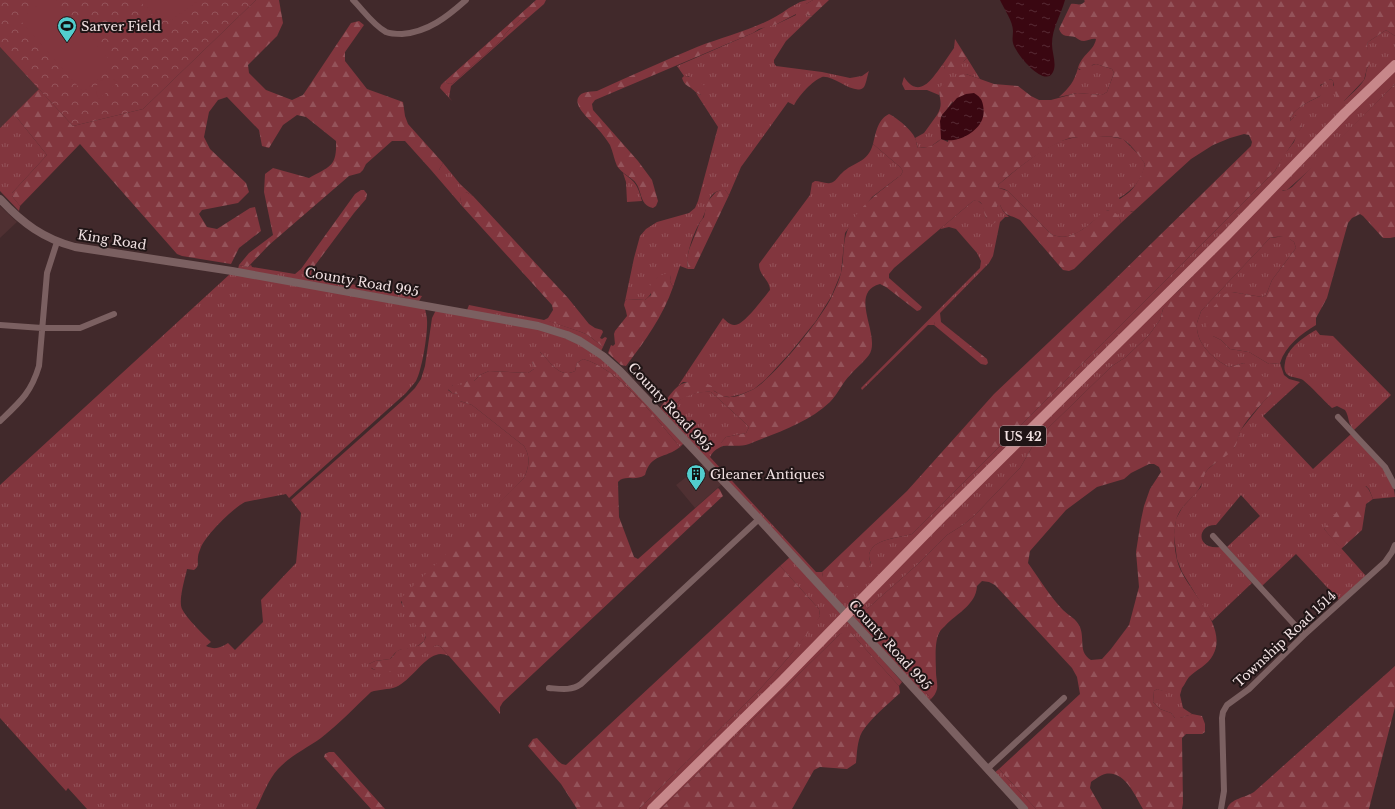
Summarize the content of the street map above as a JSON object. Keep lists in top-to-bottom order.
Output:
{
  "streets": {
    "main road": ["US 42"],
    "street": ["King Road", "County Road 995", "Township Road 1514"]
  },
  "crossings": [
    ["King Road", "County Road 995"],
    ["County Road 995", "US 42"]
  ],
  "places": {
    "sports": ["Sarver Field"],
    "building": ["Gleaner Antiques"]
  }
}
